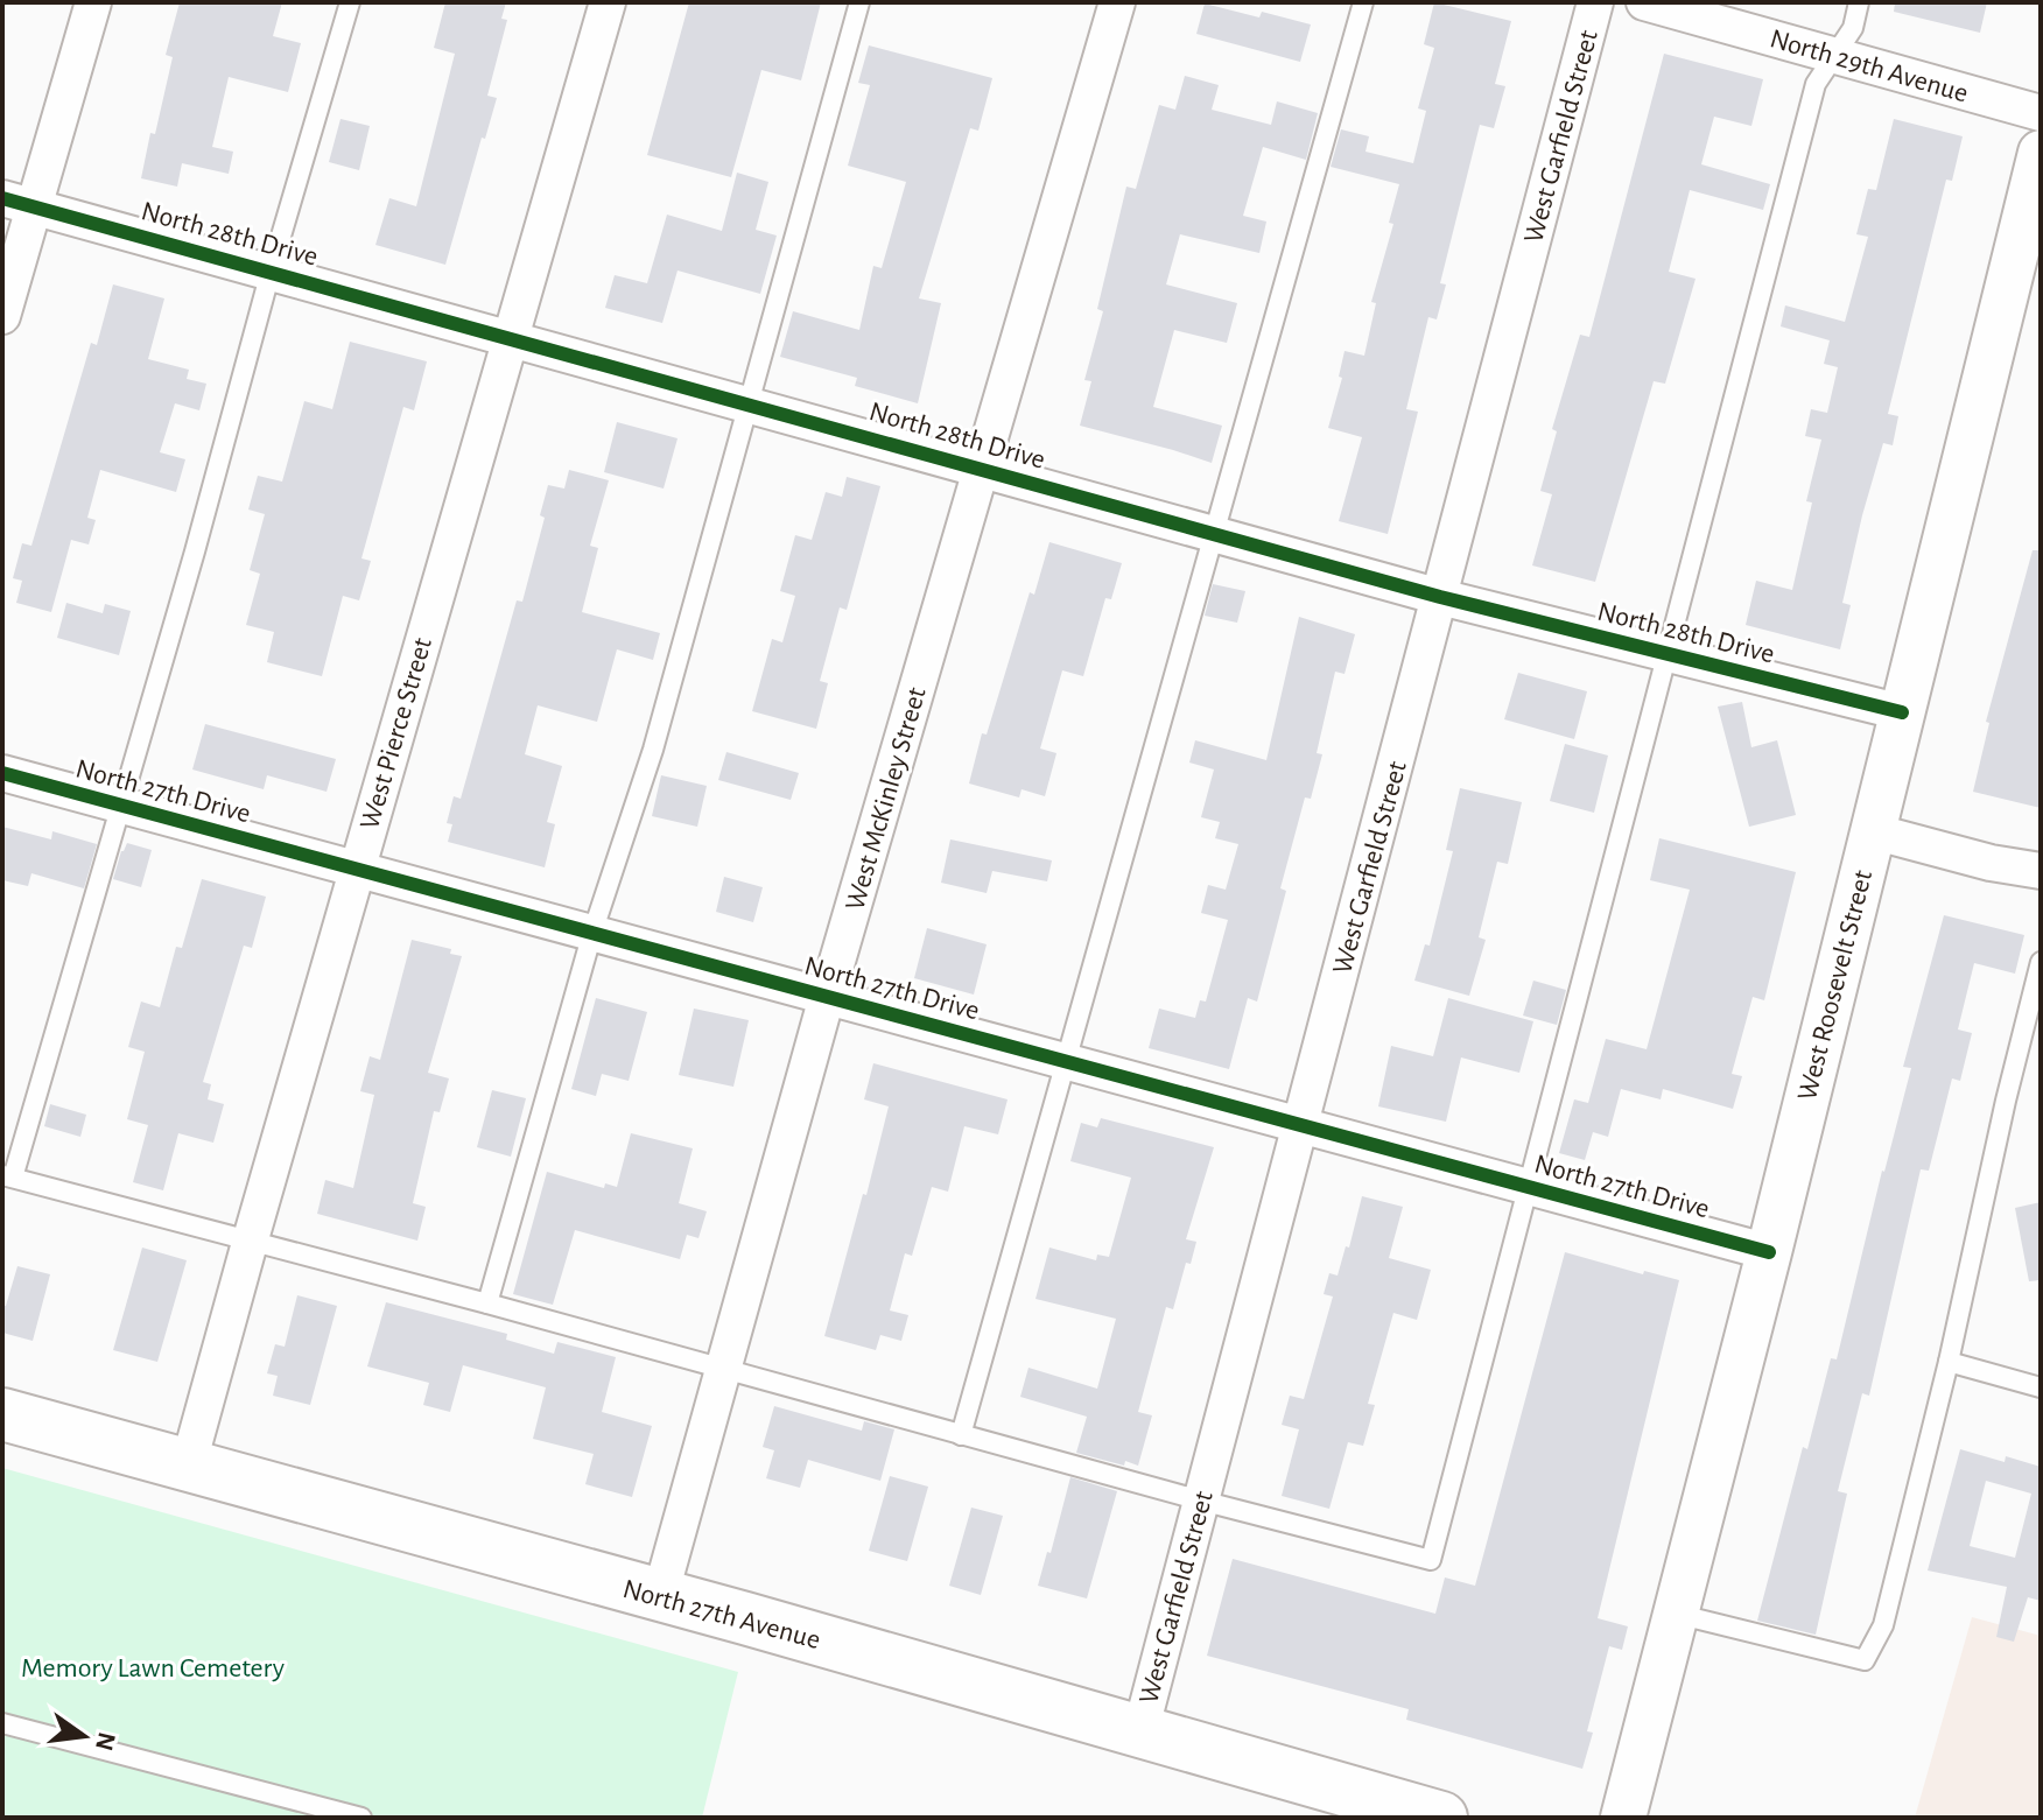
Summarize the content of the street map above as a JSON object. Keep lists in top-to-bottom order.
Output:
{
  "streets": {
    "main road": ["North 27th Avenue"],
    "street": [
      "North 29th Avenue",
      "West Garfield Street",
      "North 28th Drive",
      "West Pierce Street",
      "North 27th Drive",
      "West McKinley Street",
      "West Roosevelt Street"
    ]
  },
  "crossings": [
    ["West Garfield Street", "North 28th Drive"],
    ["West Garfield Street", "North 27th Drive"],
    ["West Garfield Street", "North 27th Avenue"],
    ["North 28th Drive", "West Pierce Street"],
    ["North 28th Drive", "West McKinley Street"],
    ["North 28th Drive", "West Roosevelt Street"],
    ["West Pierce Street", "North 27th Drive"],
    ["West Pierce Street", "North 27th Avenue"],
    ["North 27th Drive", "West McKinley Street"],
    ["North 27th Drive", "West Roosevelt Street"],
    ["West McKinley Street", "North 27th Avenue"]
  ],
  "parks": ["Memory Lawn Cemetery"],
  "north": "right"
}
